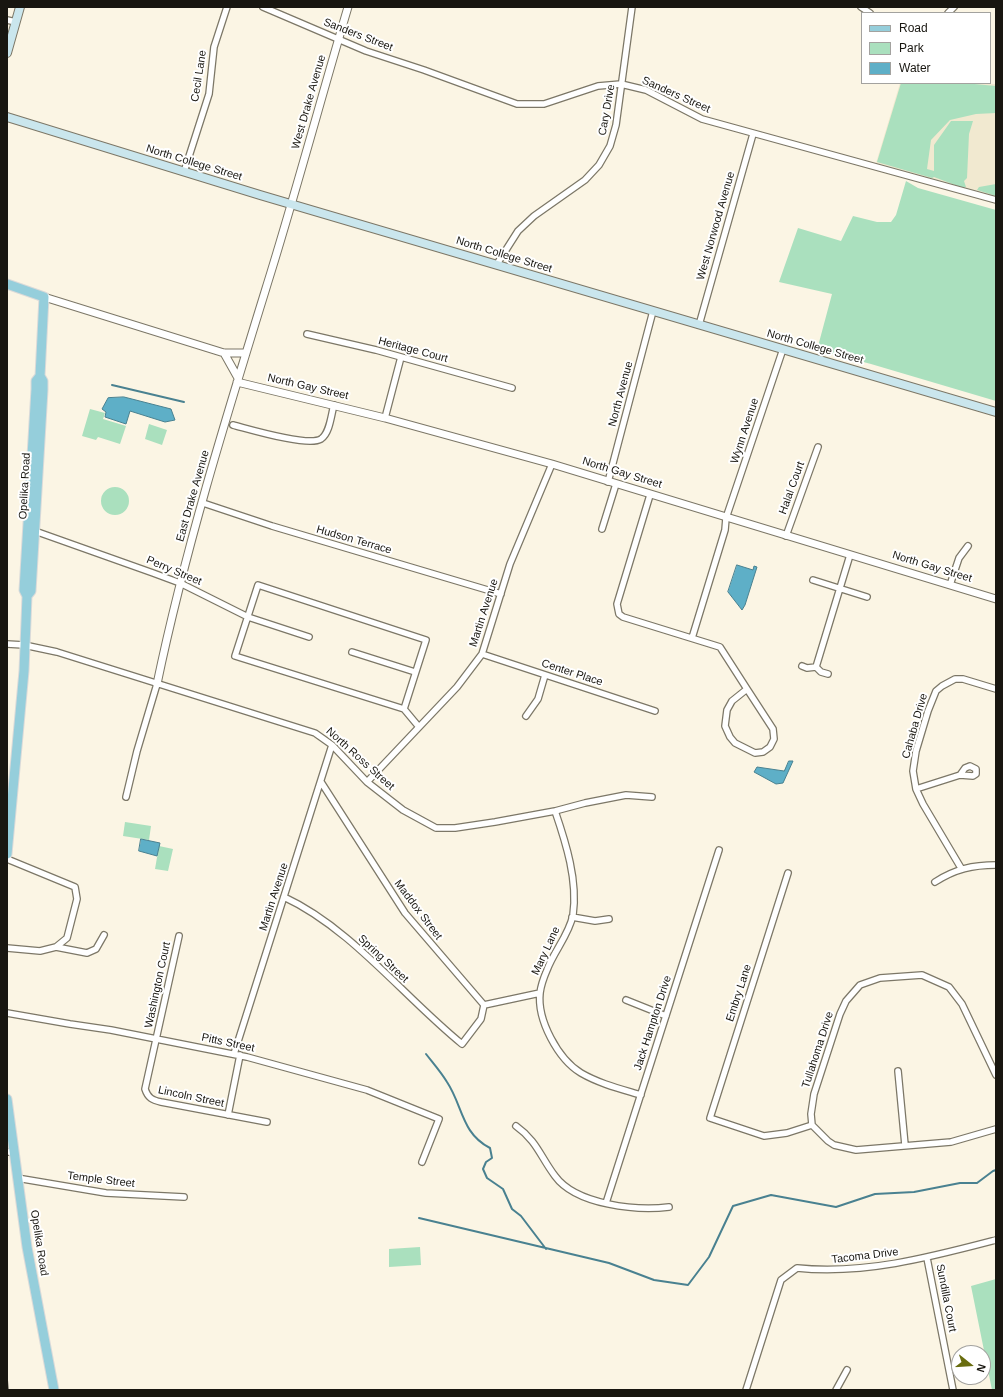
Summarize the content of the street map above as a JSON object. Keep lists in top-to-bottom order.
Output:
{
  "streets": {
    "main road": ["North College Street", "Opelika Road"],
    "street": [
      "Sanders Street",
      "Cecil Lane",
      "West Drake Avenue",
      "Cary Drive",
      "West Norwood Avenue",
      "Heritage Court",
      "North Gay Street",
      "North Avenue",
      "Wynn Avenue",
      "Halal Court",
      "East Drake Avenue",
      "Hudson Terrace",
      "Perry Street",
      "Martin Avenue",
      "Center Place",
      "Cahaba Drive",
      "North Ross Street",
      "Maddox Street",
      "Mary Lane",
      "Spring Street",
      "Washington Court",
      "Embry Lane",
      "Jack Hampton Drive",
      "Pitts Street",
      "Tullahoma Drive",
      "Lincoln Street",
      "Temple Street",
      "Tacoma Drive",
      "Sundilla Court"
    ]
  },
  "crossings": [
    ["Sanders Street", "West Drake Avenue"],
    ["Sanders Street", "Cary Drive"],
    ["Sanders Street", "West Norwood Avenue"],
    ["Cecil Lane", "North College Street"],
    ["West Drake Avenue", "North College Street"],
    ["West Drake Avenue", "East Drake Avenue"],
    ["Cary Drive", "North College Street"],
    ["North College Street", "West Norwood Avenue"],
    ["North College Street", "North Avenue"],
    ["North College Street", "Wynn Avenue"],
    ["North College Street", "East Drake Avenue"],
    ["North Gay Street", "North Avenue"],
    ["North Gay Street", "Wynn Avenue"],
    ["North Gay Street", "Halal Court"],
    ["North Gay Street", "East Drake Avenue"],
    ["North Gay Street", "Martin Avenue"],
    ["Opelika Road", "Perry Street"],
    ["Opelika Road", "North Ross Street"],
    ["Opelika Road", "Temple Street"],
    ["East Drake Avenue", "Hudson Terrace"],
    ["East Drake Avenue", "Perry Street"],
    ["East Drake Avenue", "North Ross Street"],
    ["Hudson Terrace", "Martin Avenue"],
    ["Martin Avenue", "Center Place"],
    ["Martin Avenue", "North Ross Street"],
    ["Martin Avenue", "Maddox Street"],
    ["Martin Avenue", "Spring Street"],
    ["Martin Avenue", "Pitts Street"],
    ["North Ross Street", "Mary Lane"],
    ["Maddox Street", "Spring Street"],
    ["Mary Lane", "Jack Hampton Drive"],
    ["Washington Court", "Pitts Street"],
    ["Washington Court", "Lincoln Street"],
    ["Embry Lane", "Tullahoma Drive"],
    ["Pitts Street", "Lincoln Street"],
    ["Tacoma Drive", "Sundilla Court"]
  ],
  "legend": ["Road", "Park", "Water"],
  "north": "right"
}
